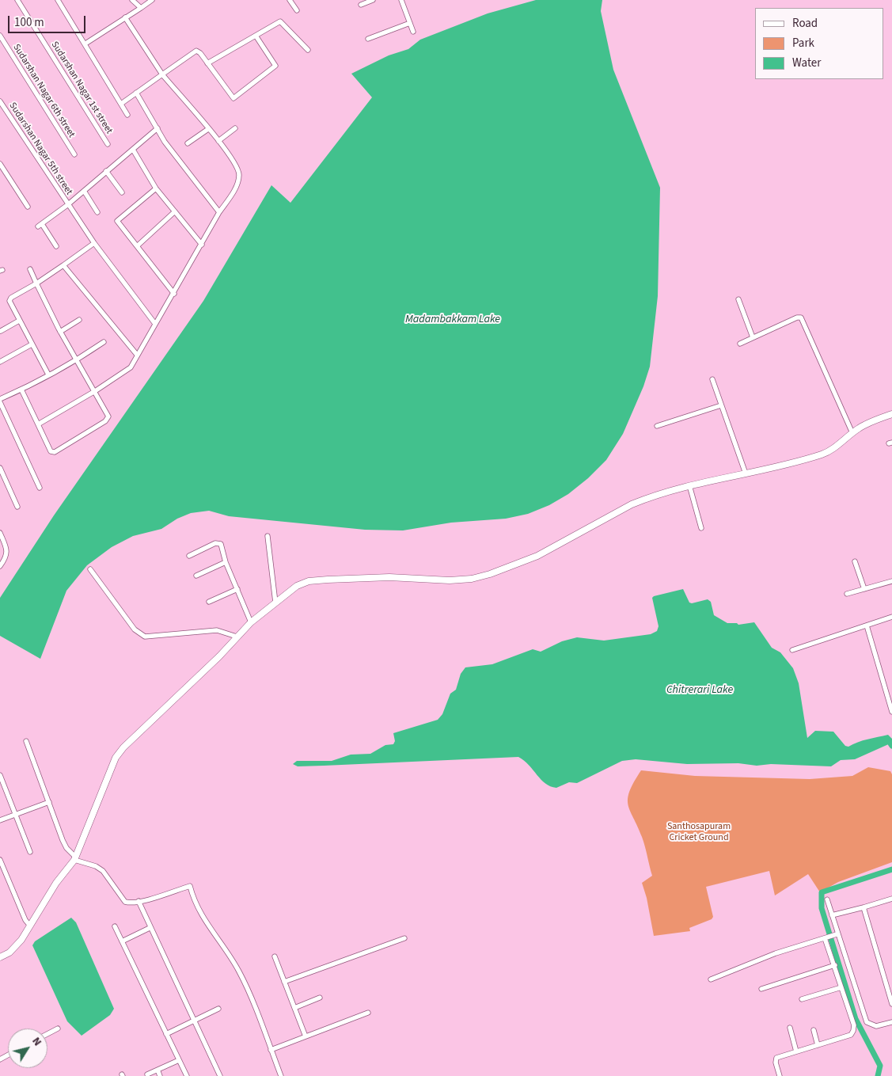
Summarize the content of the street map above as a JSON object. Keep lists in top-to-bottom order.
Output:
{
  "streets": {
    "street": ["Sudarshan Nagar 1st street", "Sudarshan Nagar 6th street", "Sudarshan Nagar 5th street"]
  },
  "water": ["Madambakkam Lake", "Chitrerari Lake"],
  "parks": ["Santhosapuram Cricket Ground"],
  "legend": ["Road", "Park", "Water"],
  "scale_bar": "100 m",
  "north": "top right"
}
